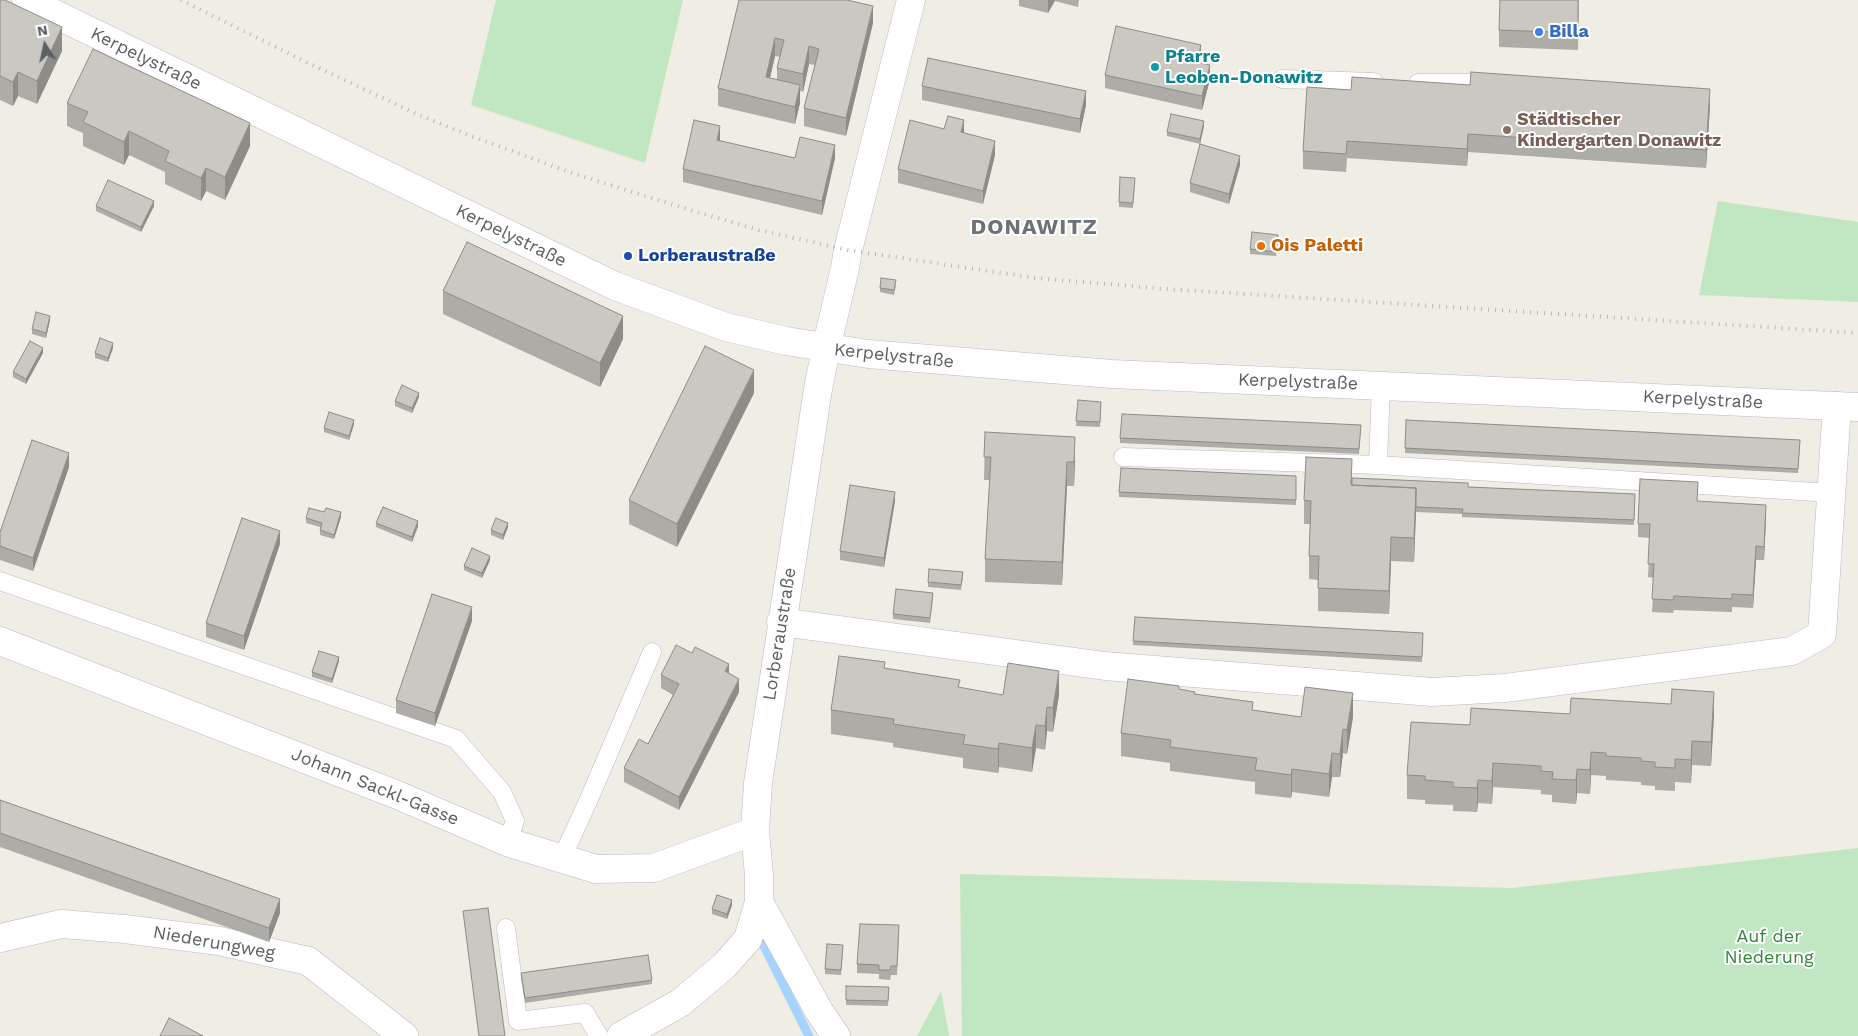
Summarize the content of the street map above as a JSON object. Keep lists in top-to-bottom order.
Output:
{
  "streets": {
    "street": [
      "Kerpelystraße",
      "Lorberaustraße",
      "Johann Sackl-Gasse",
      "Niederungweg"
    ]
  },
  "crossings": [
    ["Kerpelystraße", "Lorberaustraße"],
    ["Lorberaustraße", "Johann Sackl-Gasse"]
  ],
  "districts": ["DONAWITZ"],
  "parks": ["Auf der Niederung"],
  "places": [
    "Billa",
    "Pfarre Leoben-Donawitz",
    "Städtischer Kindergarten Donawitz",
    "Ois Paletti",
    "Lorberaustraße"
  ],
  "north": "top"
}
